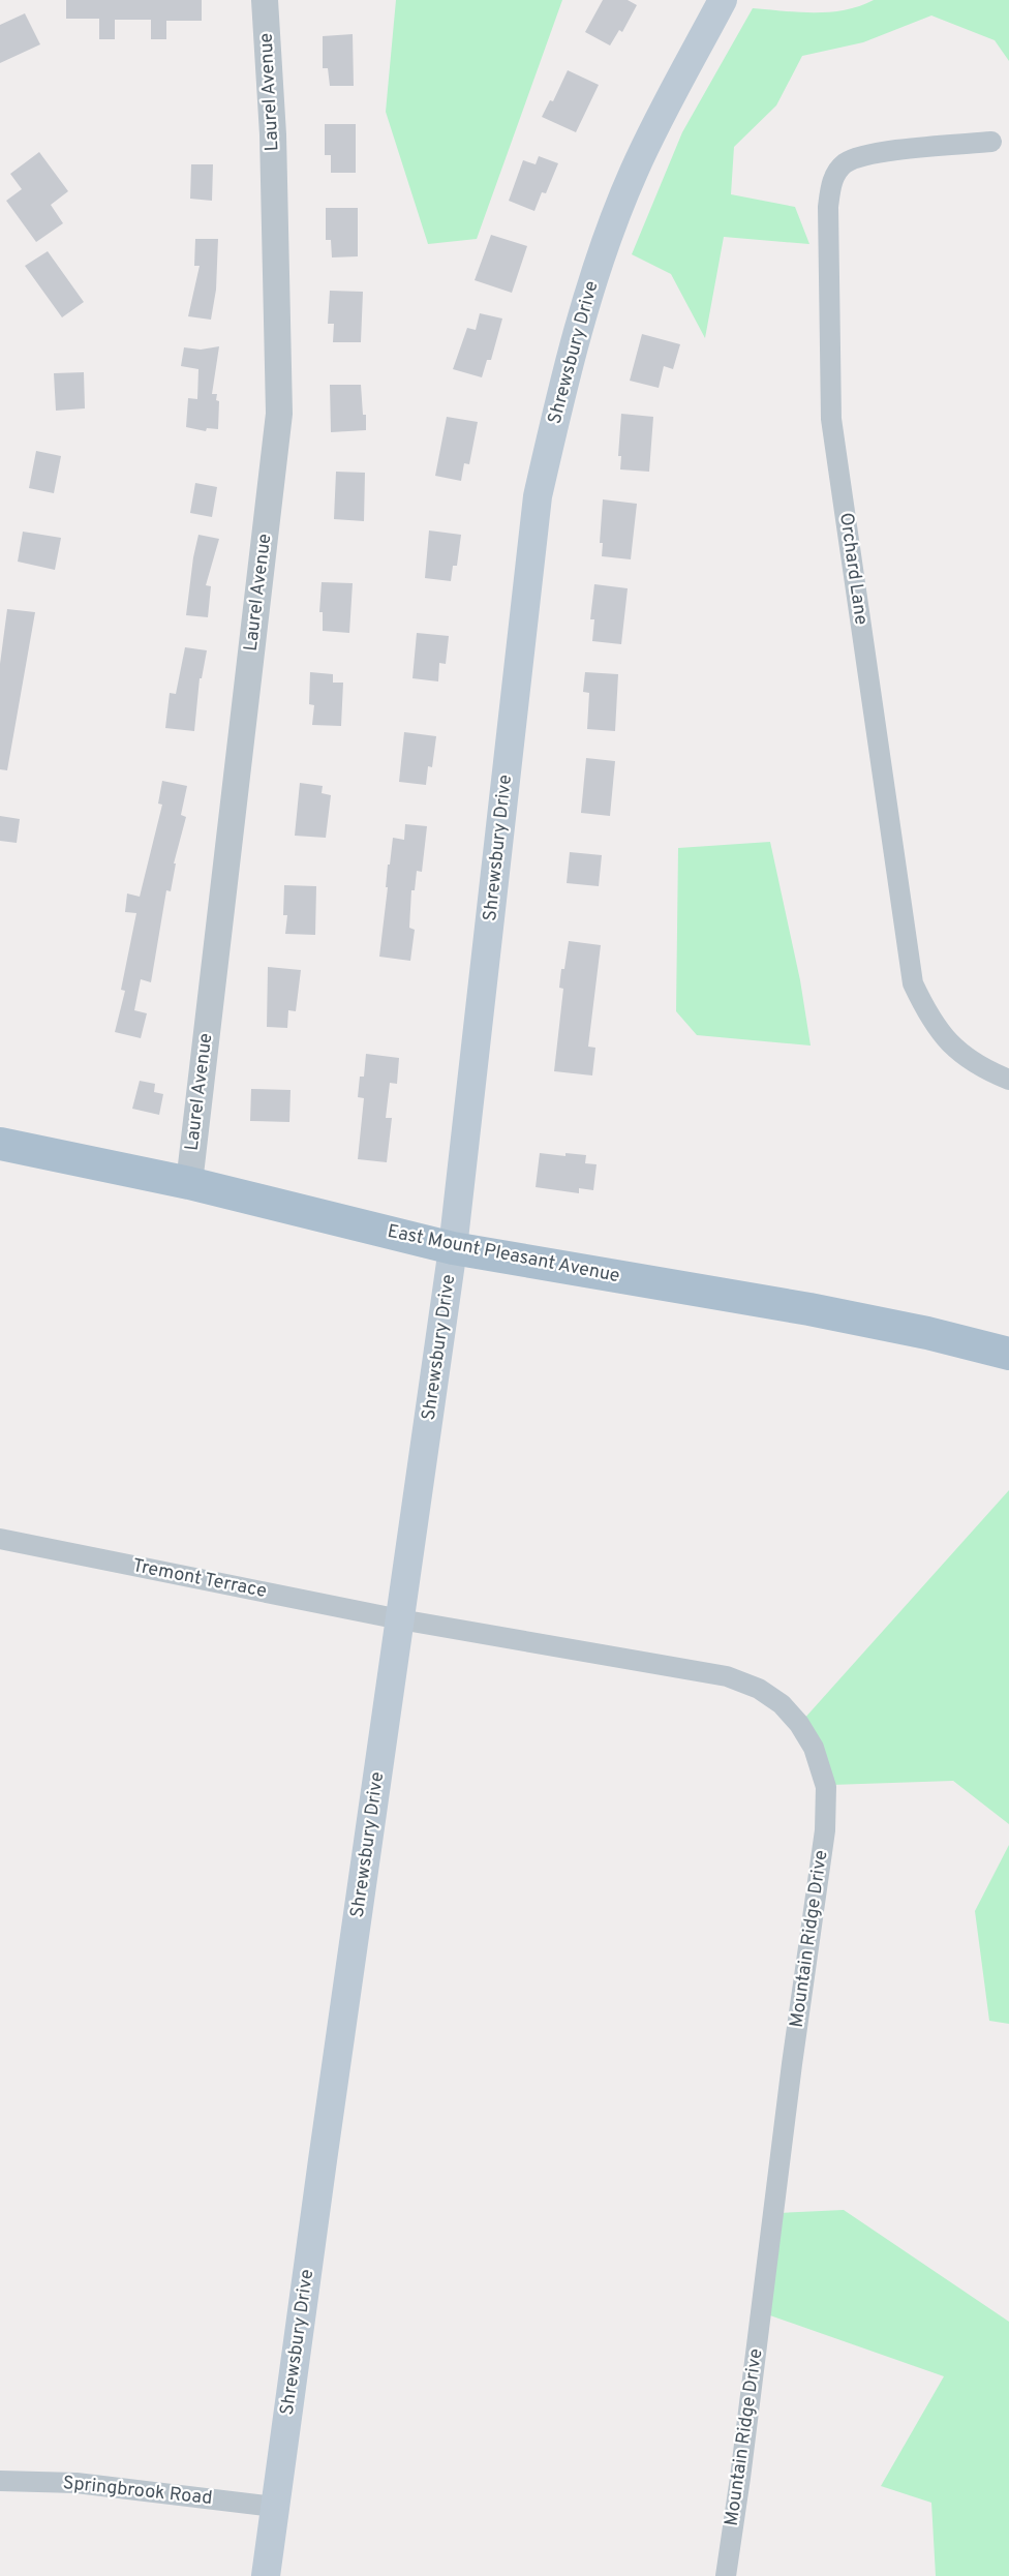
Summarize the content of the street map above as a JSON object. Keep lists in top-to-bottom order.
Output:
{
  "streets": {
    "main road": ["Shrewsbury Drive", "East Mount Pleasant Avenue"],
    "street": [
      "Laurel Avenue",
      "Orchard Lane",
      "Tremont Terrace",
      "Mountain Ridge Drive",
      "Springbrook Road"
    ]
  },
  "crossings": [
    ["Laurel Avenue", "East Mount Pleasant Avenue"],
    ["Shrewsbury Drive", "East Mount Pleasant Avenue"],
    ["Shrewsbury Drive", "Tremont Terrace"],
    ["Shrewsbury Drive", "Mountain Ridge Drive"],
    ["Shrewsbury Drive", "Springbrook Road"],
    ["Tremont Terrace", "Mountain Ridge Drive"]
  ]
}
